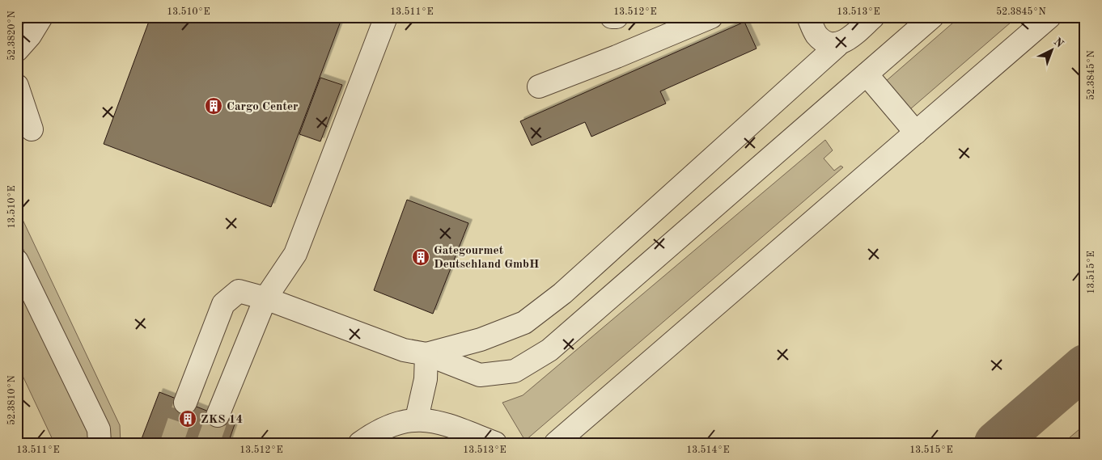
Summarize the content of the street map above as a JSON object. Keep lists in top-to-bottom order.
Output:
{
  "places": {
    "building": ["Cargo Center", "Gategourmet Deutschland GmbH", "ZKS 14"]
  },
  "north": "top right",
  "coordinates": [
    "13.510°E",
    "13.511°E",
    "13.512°E",
    "13.513°E",
    "52.3845°N",
    "52.3820°N",
    "13.515°E",
    "52.3810°N",
    "13.514°E"
  ]
}
